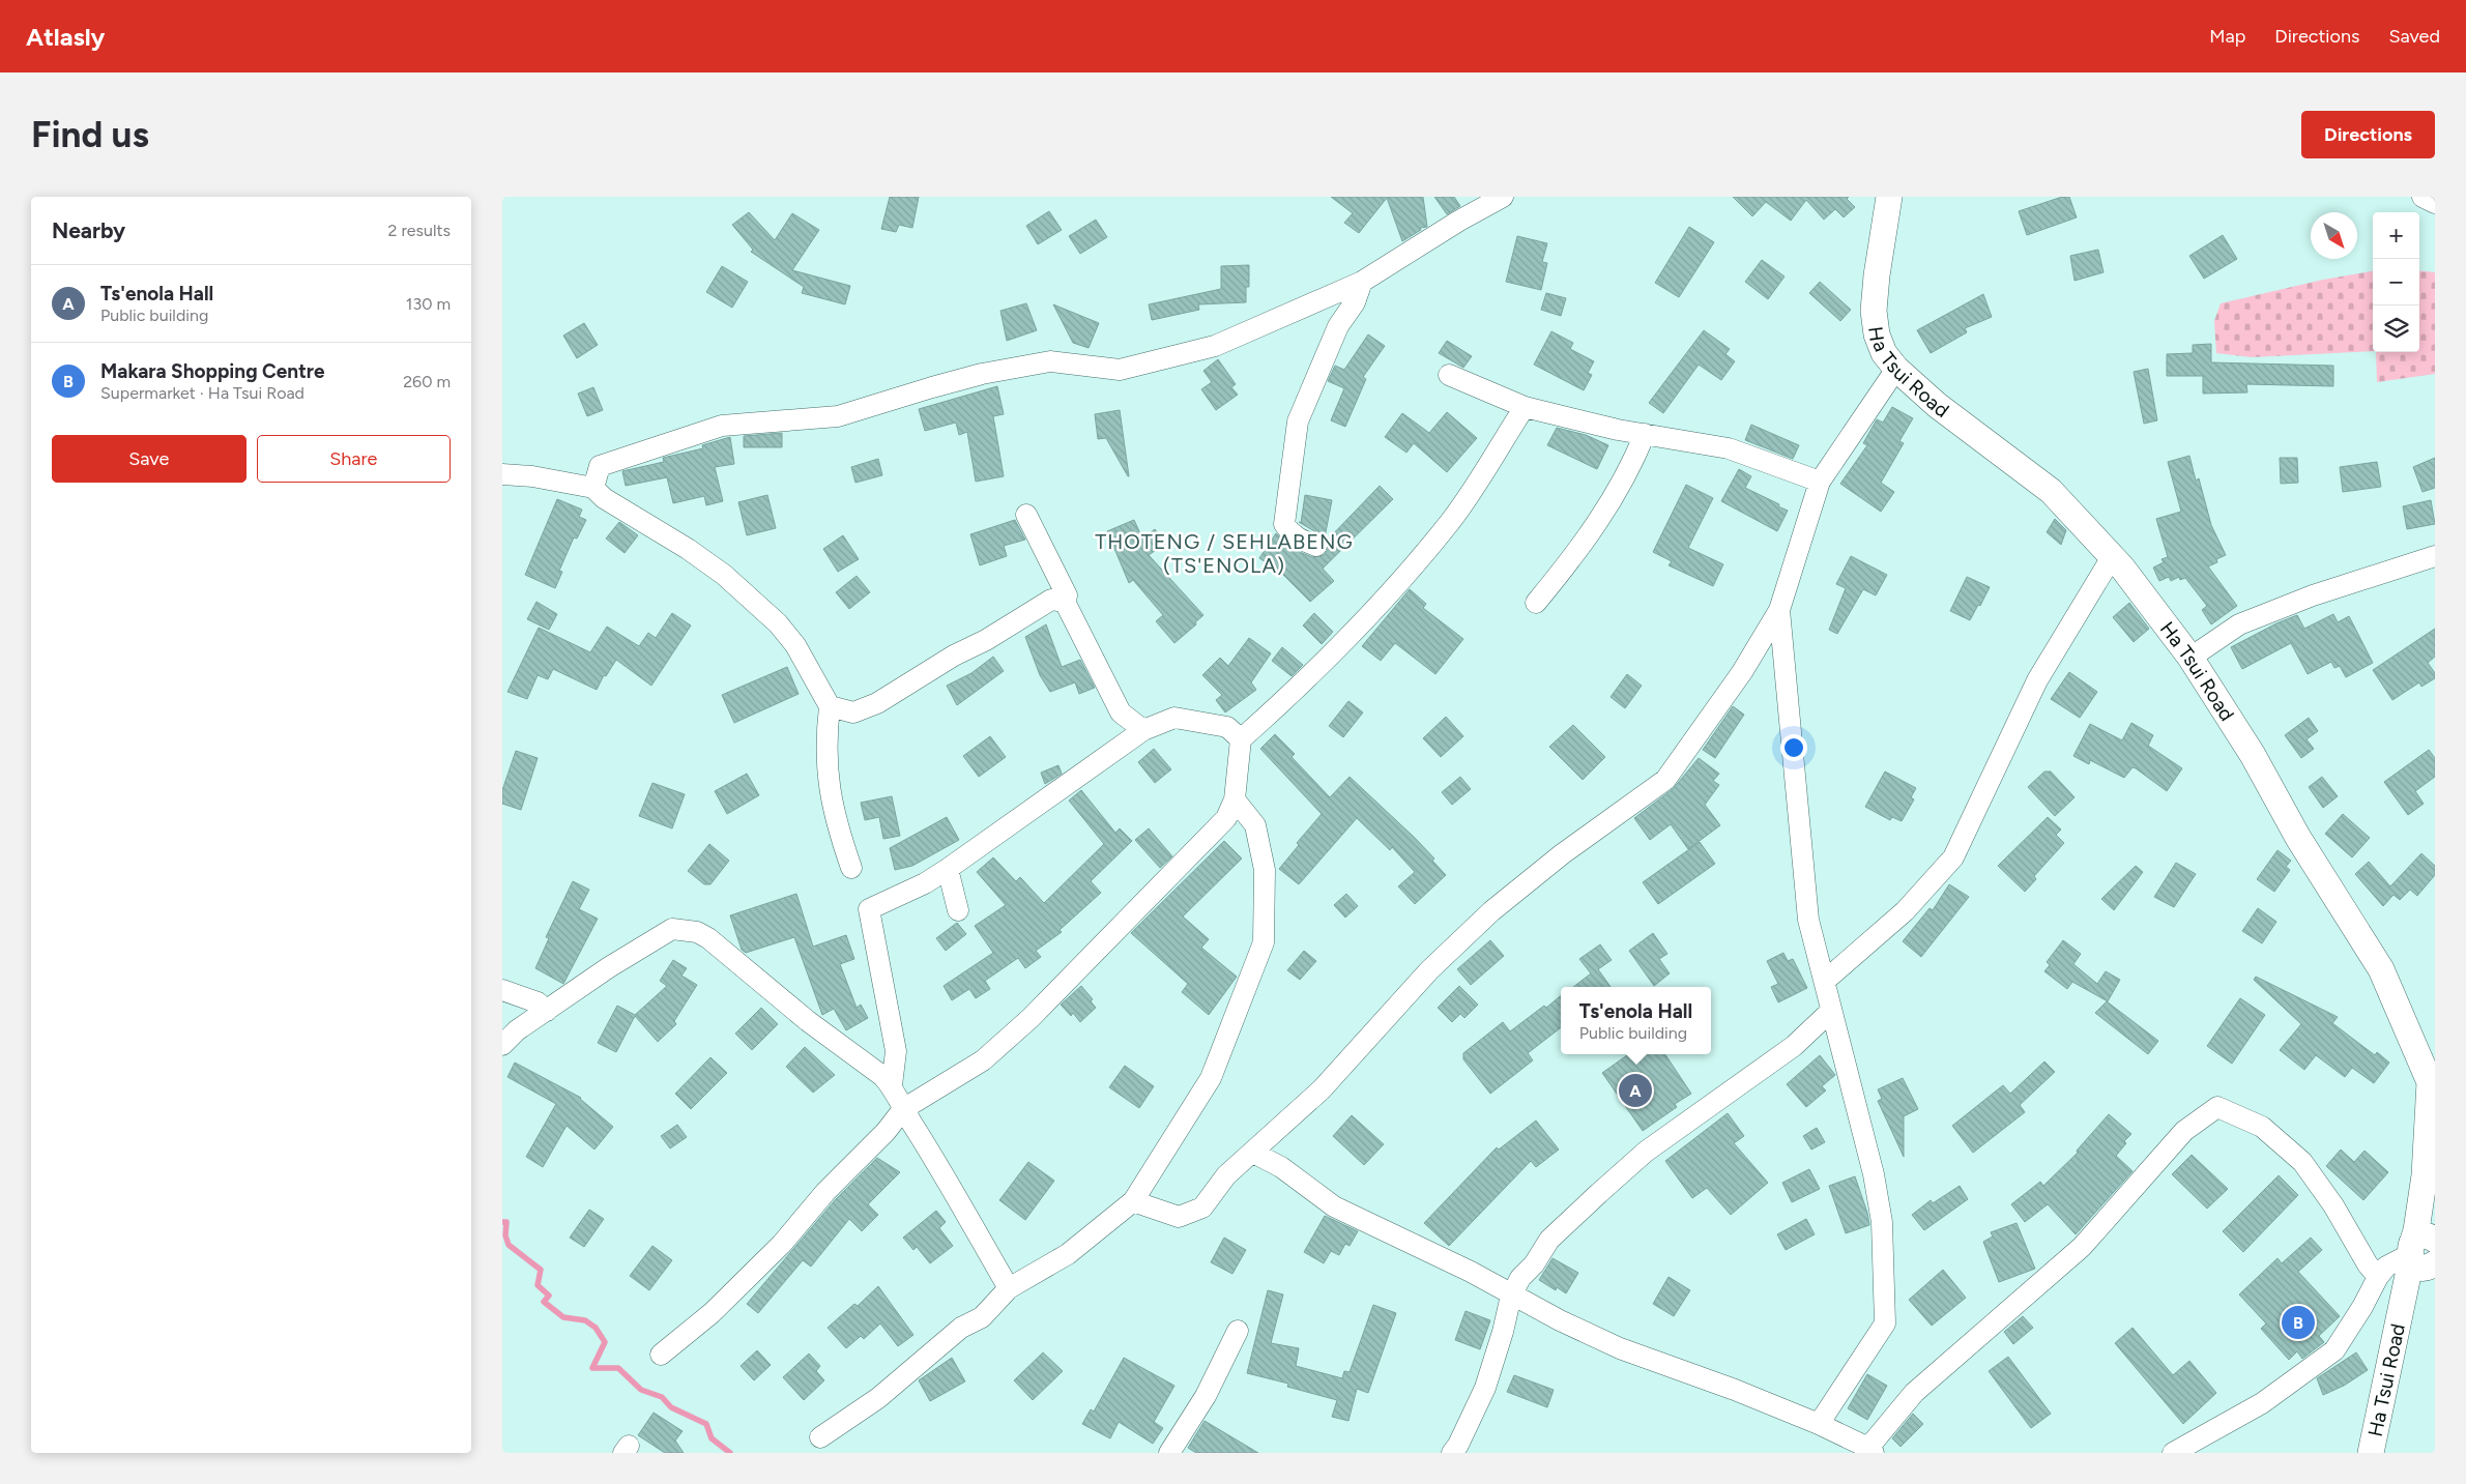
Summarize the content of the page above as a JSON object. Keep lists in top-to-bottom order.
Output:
{
  "streets": {
    "street": ["Ha Tsui Road"]
  },
  "districts": ["THOTENG / SEHLABENG (TS'ENOLA)"],
  "north": "bottom right",
  "page": {
    "header": "Atlasly",
    "nav": ["Map", "Directions", "Saved"],
    "buttons": [
      "Directions",
      ["Save", "Share"]
    ],
    "title": "Find us",
    "heading": ["Nearby", "2 results"],
    "map_buttons": ["+", "−"],
    "list": [
      {
        "mark": "A",
        "name": "Ts'enola Hall",
        "note": "Public building",
        "value": "130 m"
      },
      {
        "mark": "B",
        "name": "Makara Shopping Centre",
        "note": "Supermarket · Ha Tsui Road",
        "value": "260 m"
      }
    ],
    "popup": ["Ts'enola Hall", "Public building"],
    "pins": ["A", "B"]
  }
}
